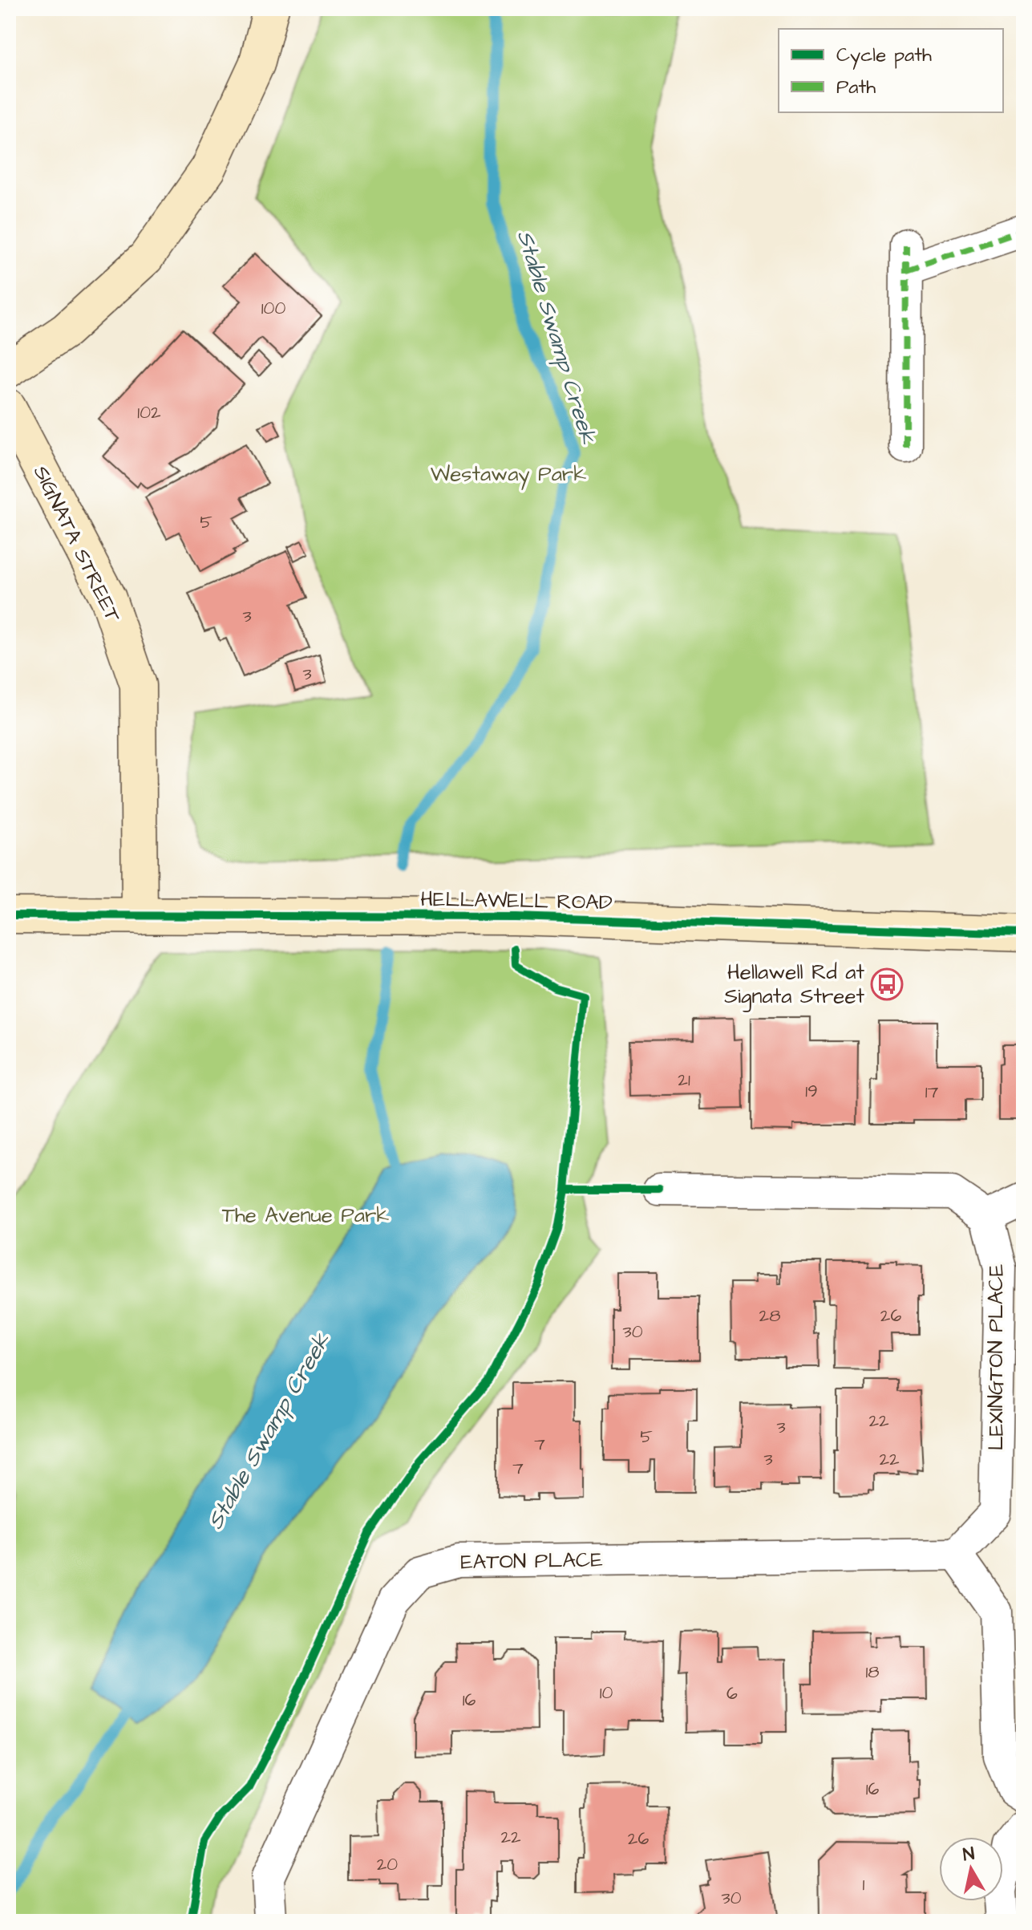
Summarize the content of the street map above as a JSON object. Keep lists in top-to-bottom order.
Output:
{
  "streets": {
    "street": [
      "SIGNATA STREET",
      "HELLAWELL ROAD",
      "LEXINGTON PLACE",
      "EATON PLACE"
    ]
  },
  "crossings": [
    ["SIGNATA STREET", "HELLAWELL ROAD"],
    ["LEXINGTON PLACE", "EATON PLACE"]
  ],
  "water": ["Stable Swamp Creek"],
  "parks": ["Westaway Park", "The Avenue Park"],
  "places": {
    "bus stop": ["Hellawell Rd at Signata Street"]
  },
  "house_numbers": [
    "100",
    "102",
    "5",
    "3",
    "3",
    "21",
    "19",
    "17",
    "28",
    "26",
    "30",
    "22",
    "3",
    "5",
    "7",
    "3",
    "22",
    "7",
    "18",
    "10",
    "6",
    "16",
    "16",
    "22",
    "26",
    "20",
    "1",
    "30"
  ],
  "legend": ["Cycle path", "Path"],
  "north": "top"
}
